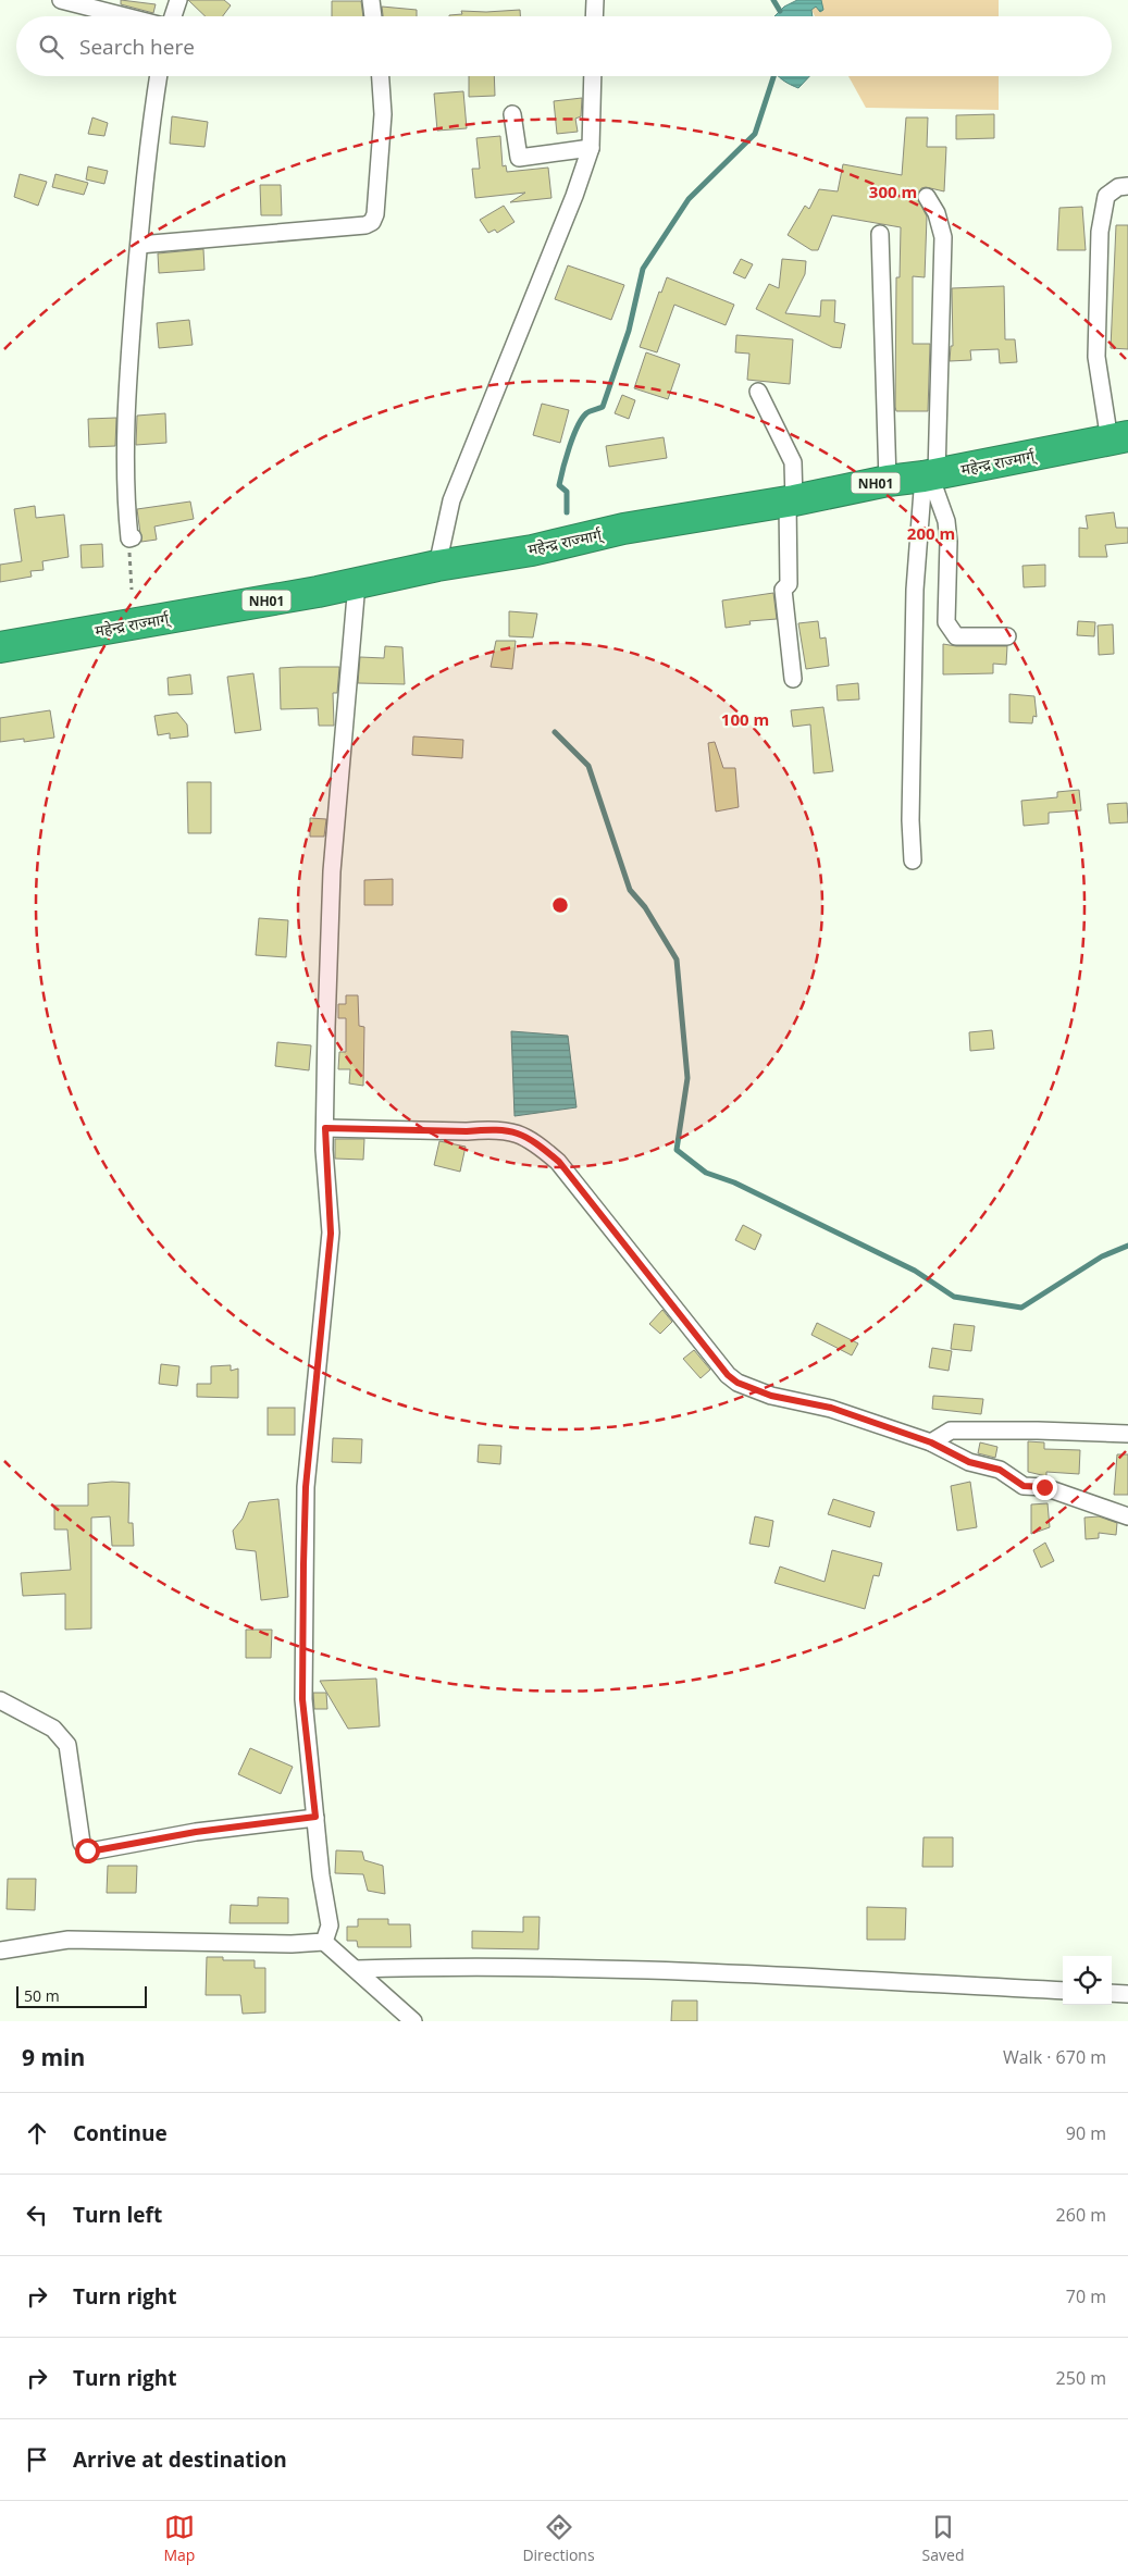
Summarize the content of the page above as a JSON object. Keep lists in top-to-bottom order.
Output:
{
  "streets": {
    "highway": ["महेन्द्र राज्मार्ग्", "NH01"]
  },
  "scale_bar": "50 m",
  "page": {
    "search": "Search here",
    "scale": "50 m",
    "heading": ["9 min", "Walk · 670 m"],
    "list": [
      ["Continue", "90 m"],
      ["Turn left", "260 m"],
      ["Turn right", "70 m"],
      ["Turn right", "250 m"],
      "Arrive at destination"
    ],
    "nav": ["Map", "Directions", "Saved"]
  },
  "rings": ["300 m", "200 m", "100 m"]
}
